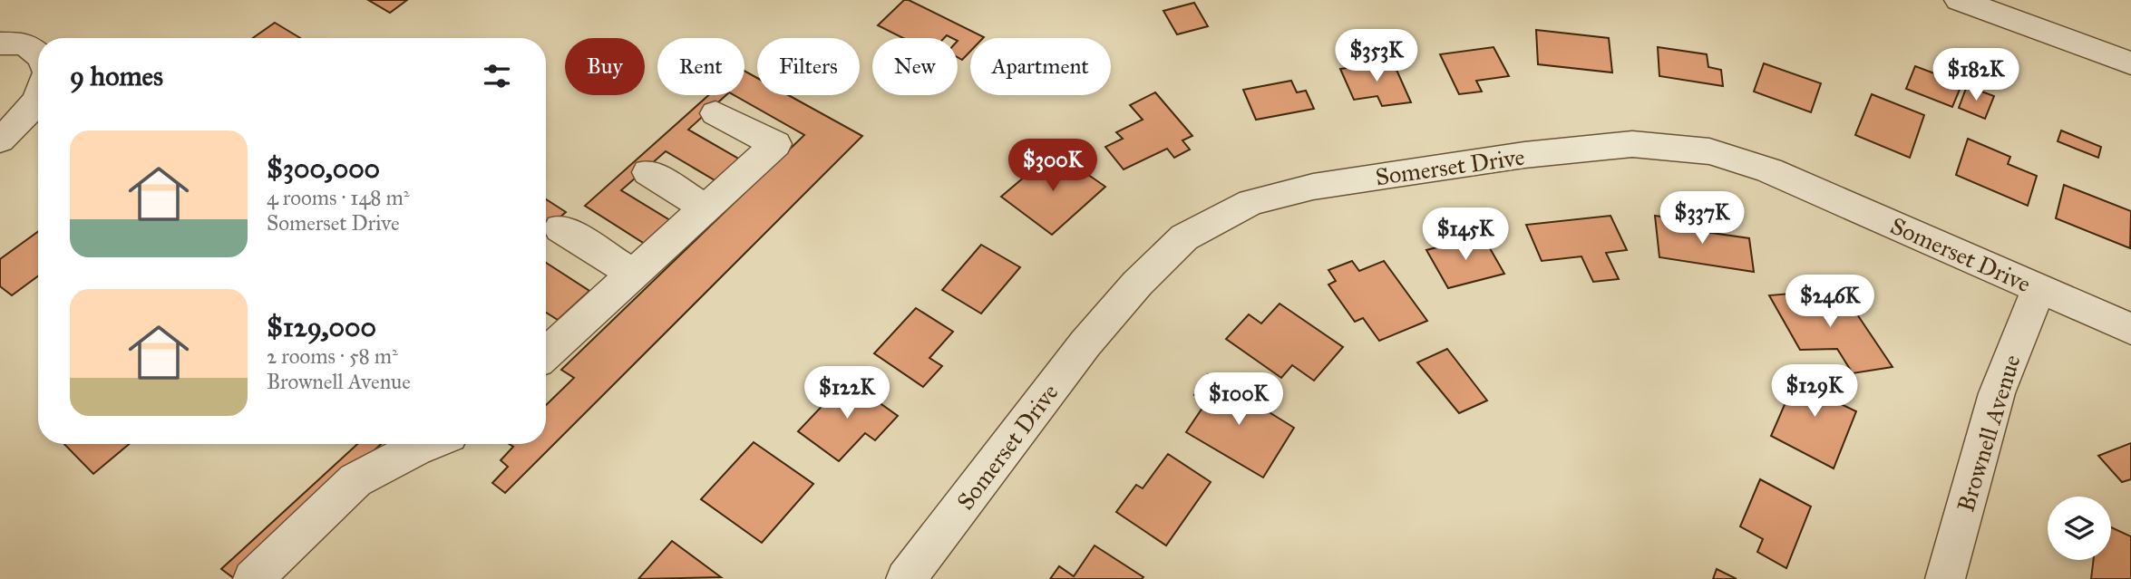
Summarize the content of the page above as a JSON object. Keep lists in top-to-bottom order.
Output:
{
  "streets": {
    "street": ["Somerset Drive", "Brownell Avenue"]
  },
  "crossings": [
    ["Somerset Drive", "Brownell Avenue"]
  ],
  "page": {
    "price": [
      "$353K",
      "$182K",
      "$300K",
      "$337K",
      "$145K",
      "$246K",
      "$129K",
      "$122K",
      "$100K"
    ],
    "chip": [
      "Buy",
      "Rent",
      "Filters",
      "New",
      "Apartment"
    ],
    "heading": "9 homes",
    "list": [
      {
        "name": "$300,000",
        "note": "4 rooms · 148 m² · Somerset Drive"
      },
      {
        "name": "$129,000",
        "note": "2 rooms · 58 m² · Brownell Avenue"
      }
    ]
  }
}
